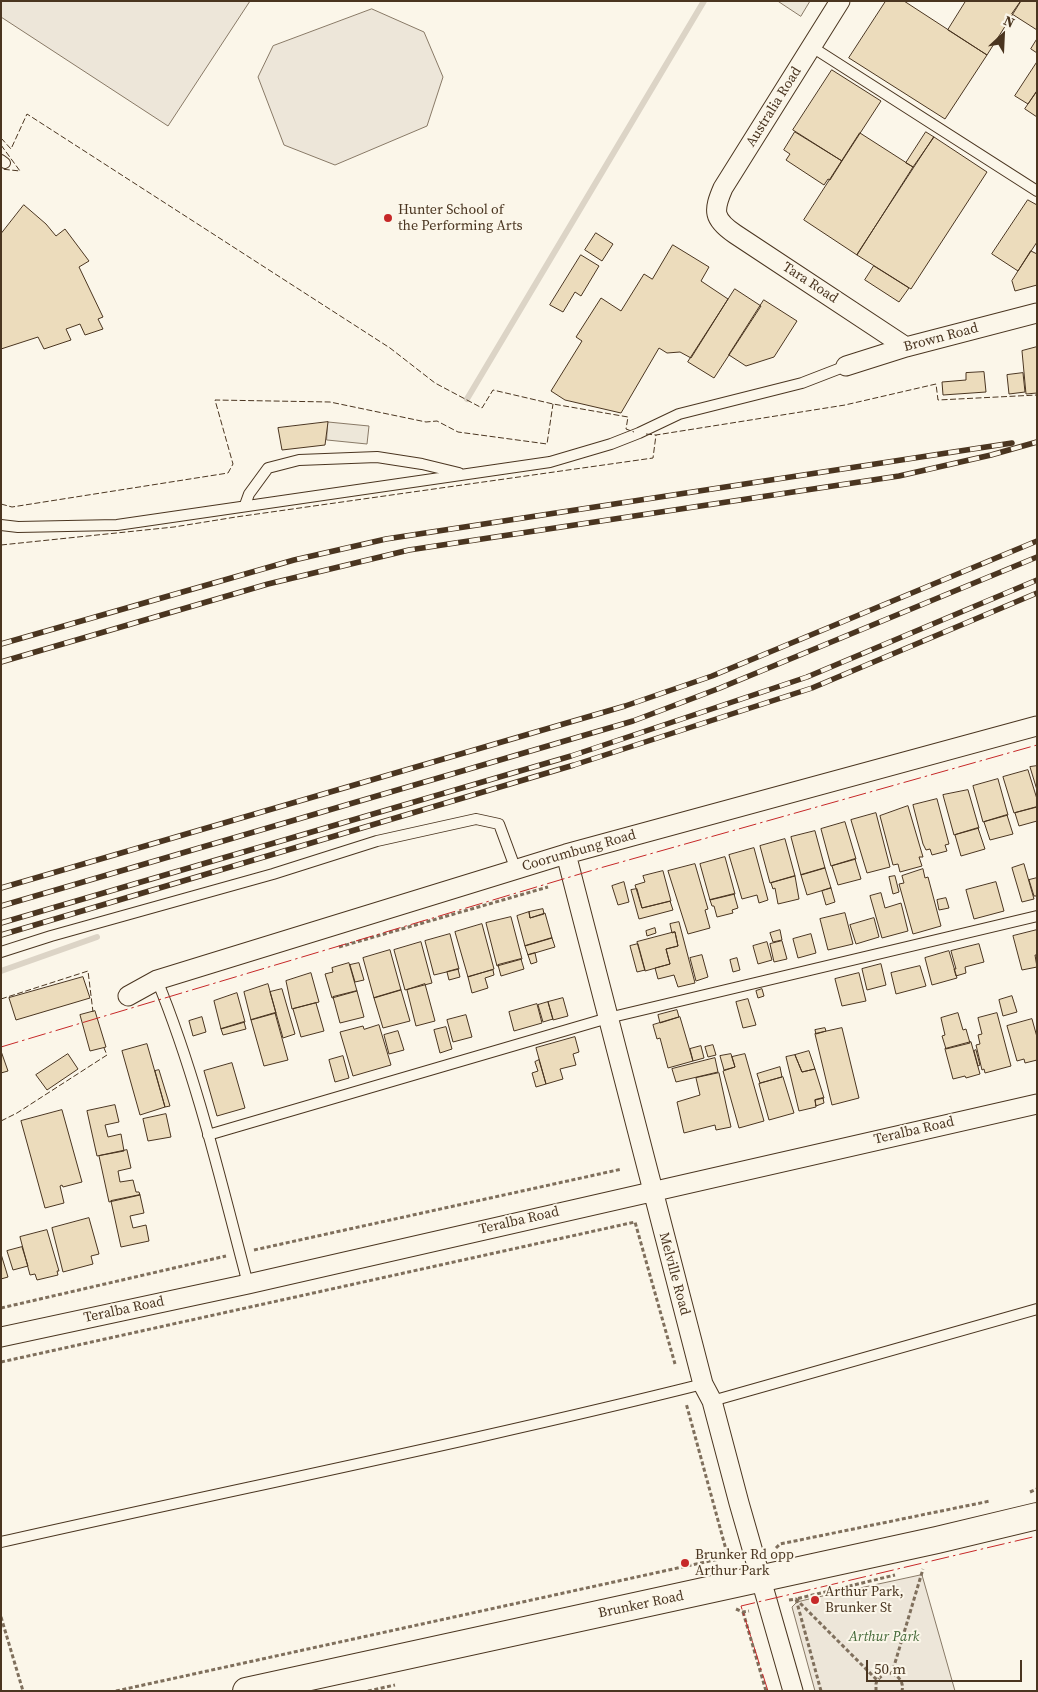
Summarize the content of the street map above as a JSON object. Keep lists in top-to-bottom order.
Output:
{
  "streets": {
    "main road": ["Brunker Road"],
    "street": [
      "Australia Road",
      "Tara Road",
      "Brown Road",
      "Coorumbung Road",
      "Teralba Road",
      "Melville Road"
    ]
  },
  "crossings": [
    ["Australia Road", "Tara Road"],
    ["Tara Road", "Brown Road"],
    ["Coorumbung Road", "Melville Road"],
    ["Teralba Road", "Melville Road"],
    ["Melville Road", "Brunker Road"]
  ],
  "parks": ["Arthur Park"],
  "places": ["Hunter School of the Performing Arts", "Brunker Rd opp Arthur Park", "Arthur Park, Brunker St"],
  "scale_bar": "50 m",
  "north": "top right"
}
